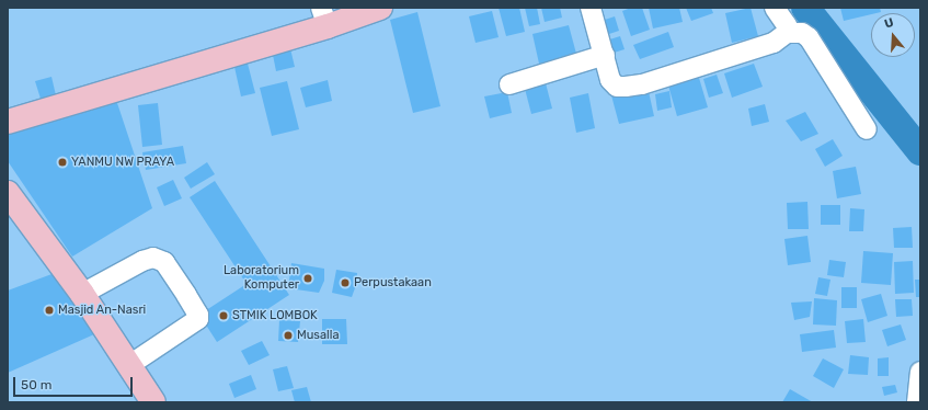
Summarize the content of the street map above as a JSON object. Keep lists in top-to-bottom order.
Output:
{
  "places": [
    "YANMU NW PRAYA",
    "Laboratorium Komputer",
    "Perpustakaan",
    "Masjid An-Nasri",
    "STMIK LOMBOK",
    "Musalla"
  ],
  "scale_bar": "50 m",
  "north": "top"
}
